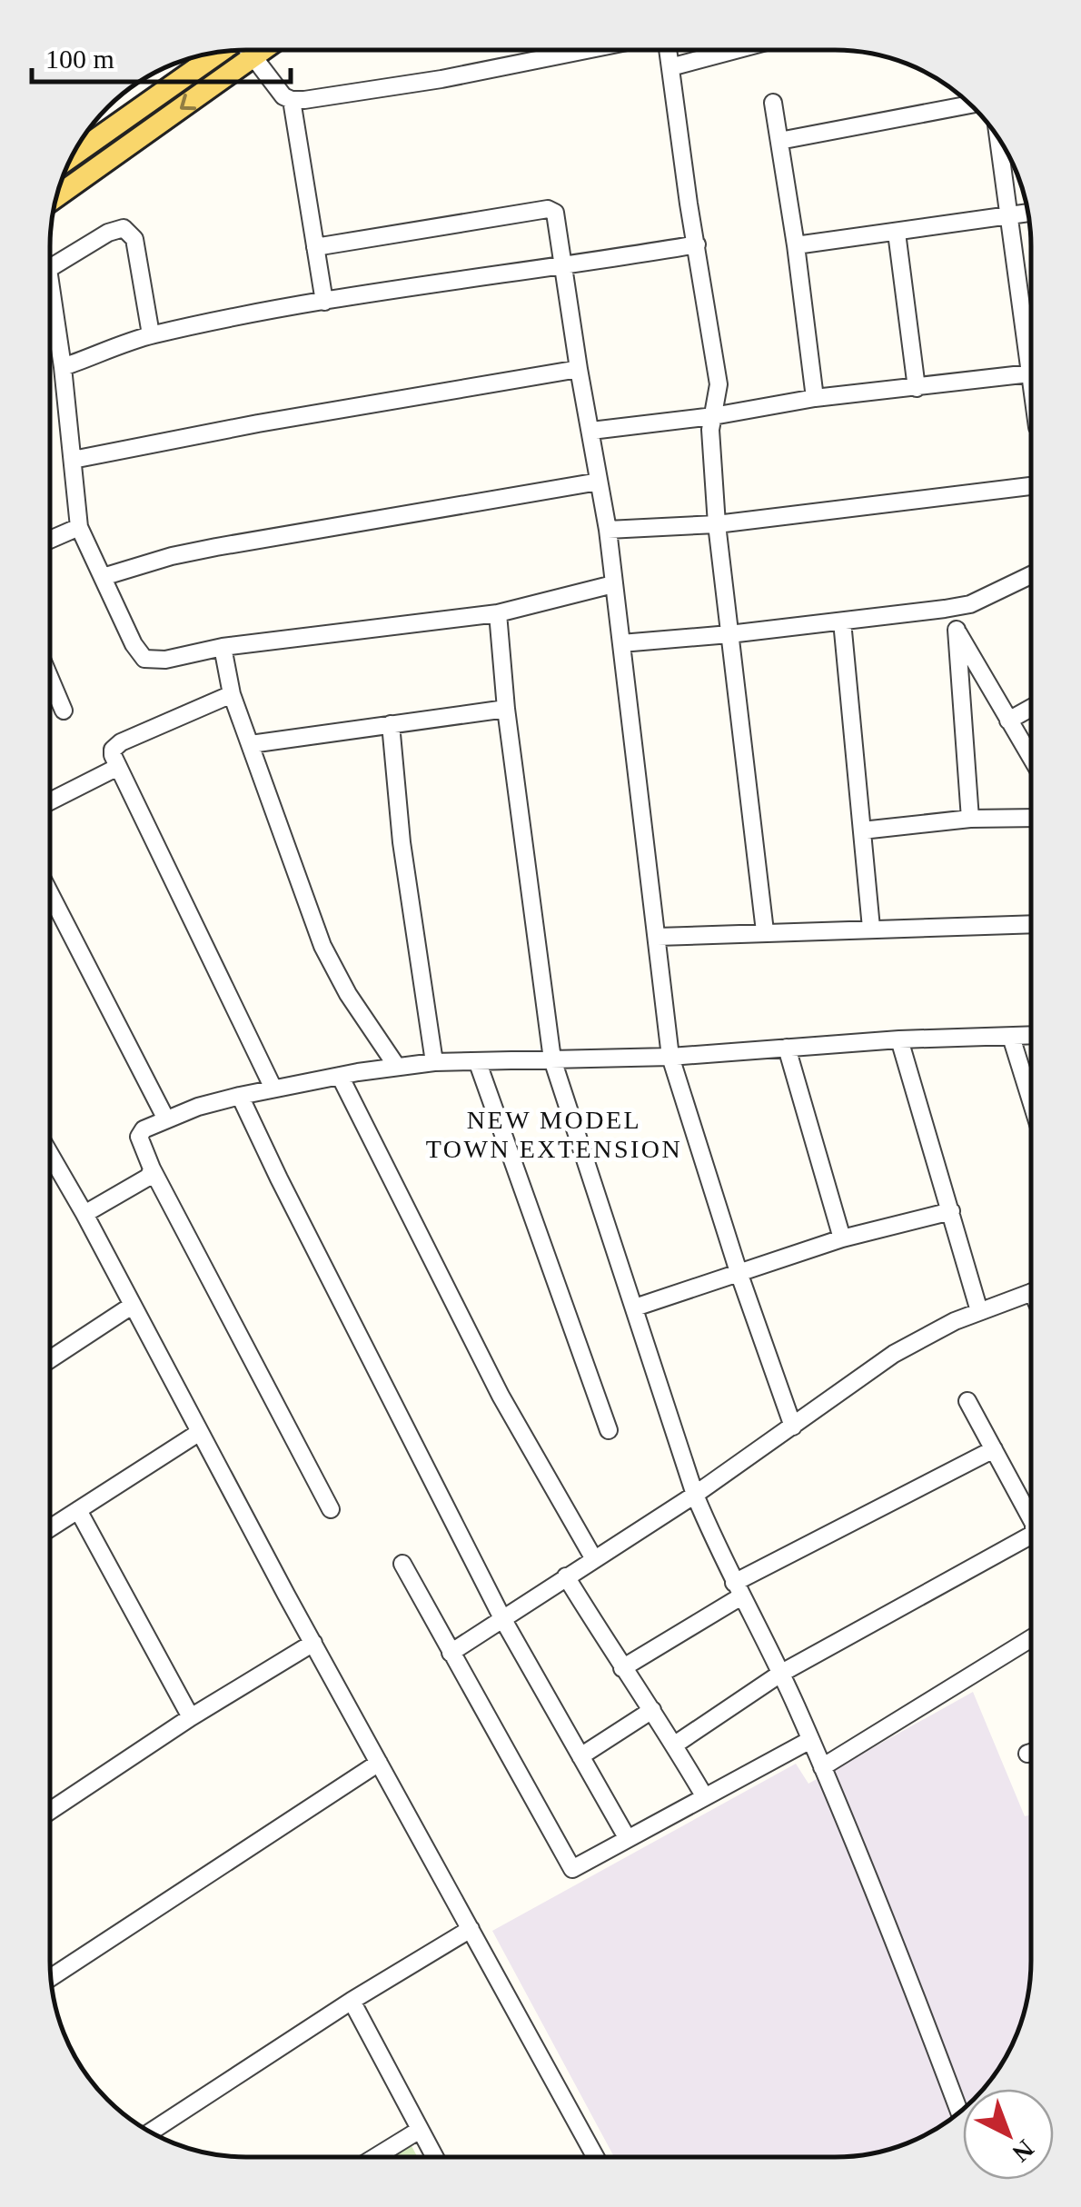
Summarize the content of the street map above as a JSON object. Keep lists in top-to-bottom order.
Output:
{
  "districts": ["NEW MODEL TOWN EXTENSION"],
  "scale_bar": "100 m",
  "north": "bottom right"
}
